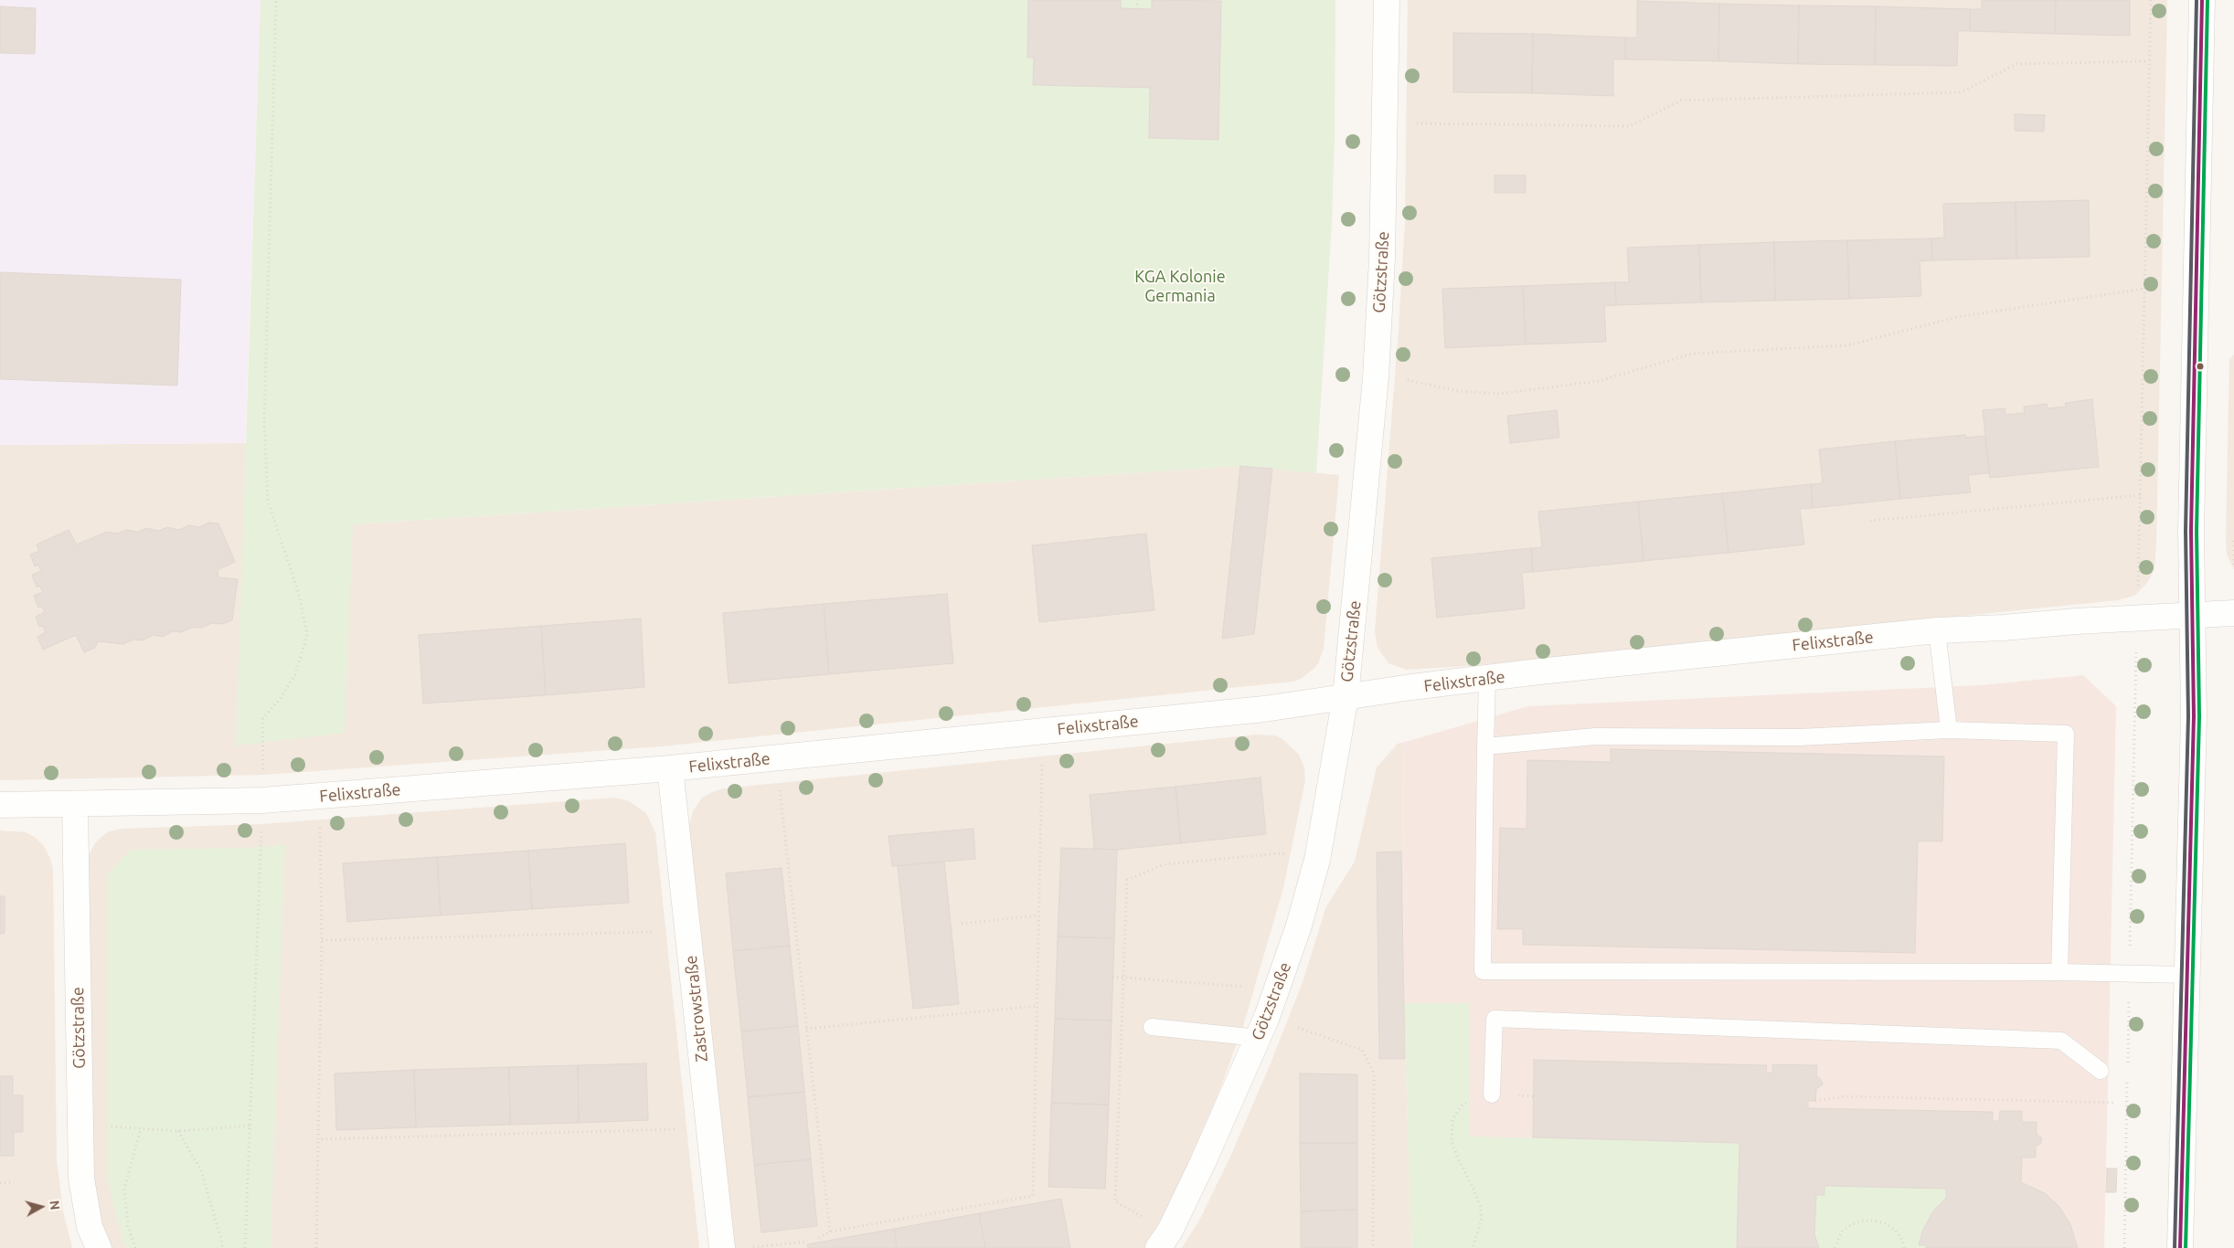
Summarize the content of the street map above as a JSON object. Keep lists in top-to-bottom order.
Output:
{
  "streets": {
    "street": ["Götzstraße", "Felixstraße", "Zastrowstraße"]
  },
  "crossings": [
    ["Götzstraße", "Felixstraße"],
    ["Felixstraße", "Zastrowstraße"]
  ],
  "parks": ["KGA Kolonie Germania"],
  "north": "right"
}
